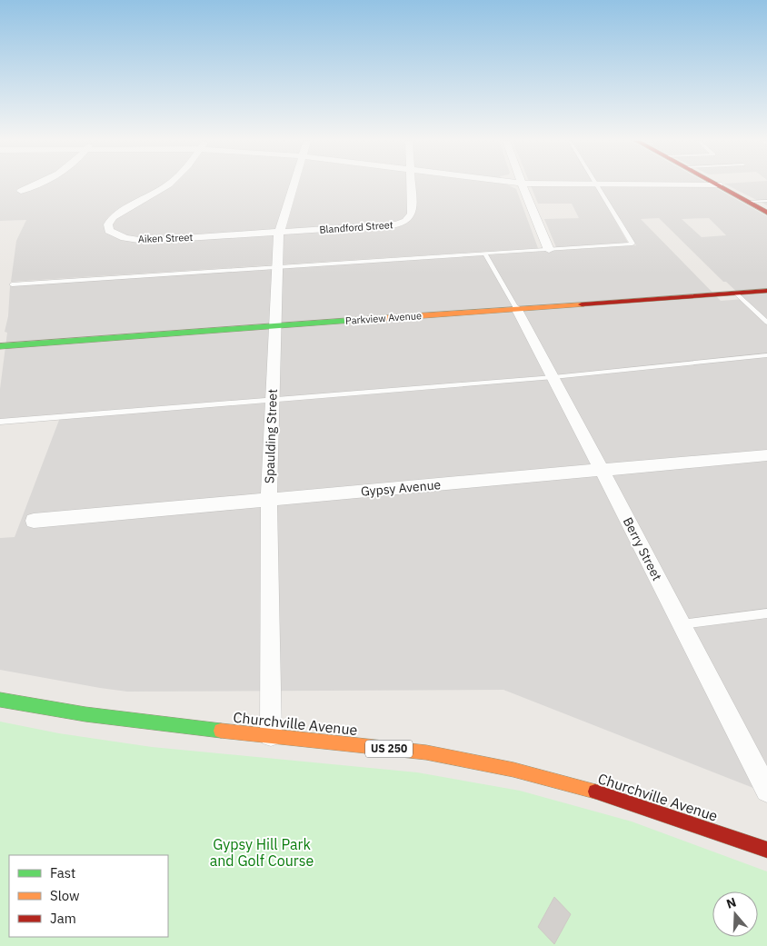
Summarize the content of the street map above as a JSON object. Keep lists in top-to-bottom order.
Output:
{
  "streets": {
    "street": [
      "Blandford Street",
      "Aiken Street",
      "Parkview Avenue",
      "Spaulding Street",
      "Gypsy Avenue",
      "Berry Street",
      "Churchville Avenue",
      "US 250"
    ]
  },
  "crossings": [
    ["Blandford Street", "Aiken Street"],
    ["Blandford Street", "Spaulding Street"],
    ["Aiken Street", "Spaulding Street"],
    ["Parkview Avenue", "Spaulding Street"],
    ["Parkview Avenue", "Berry Street"],
    ["Spaulding Street", "Gypsy Avenue"],
    ["Spaulding Street", "Churchville Avenue"],
    ["Gypsy Avenue", "Berry Street"]
  ],
  "parks": ["Gypsy Hill Park and Golf Course"],
  "legend": ["Fast", "Slow", "Jam"],
  "north": "top"
}
